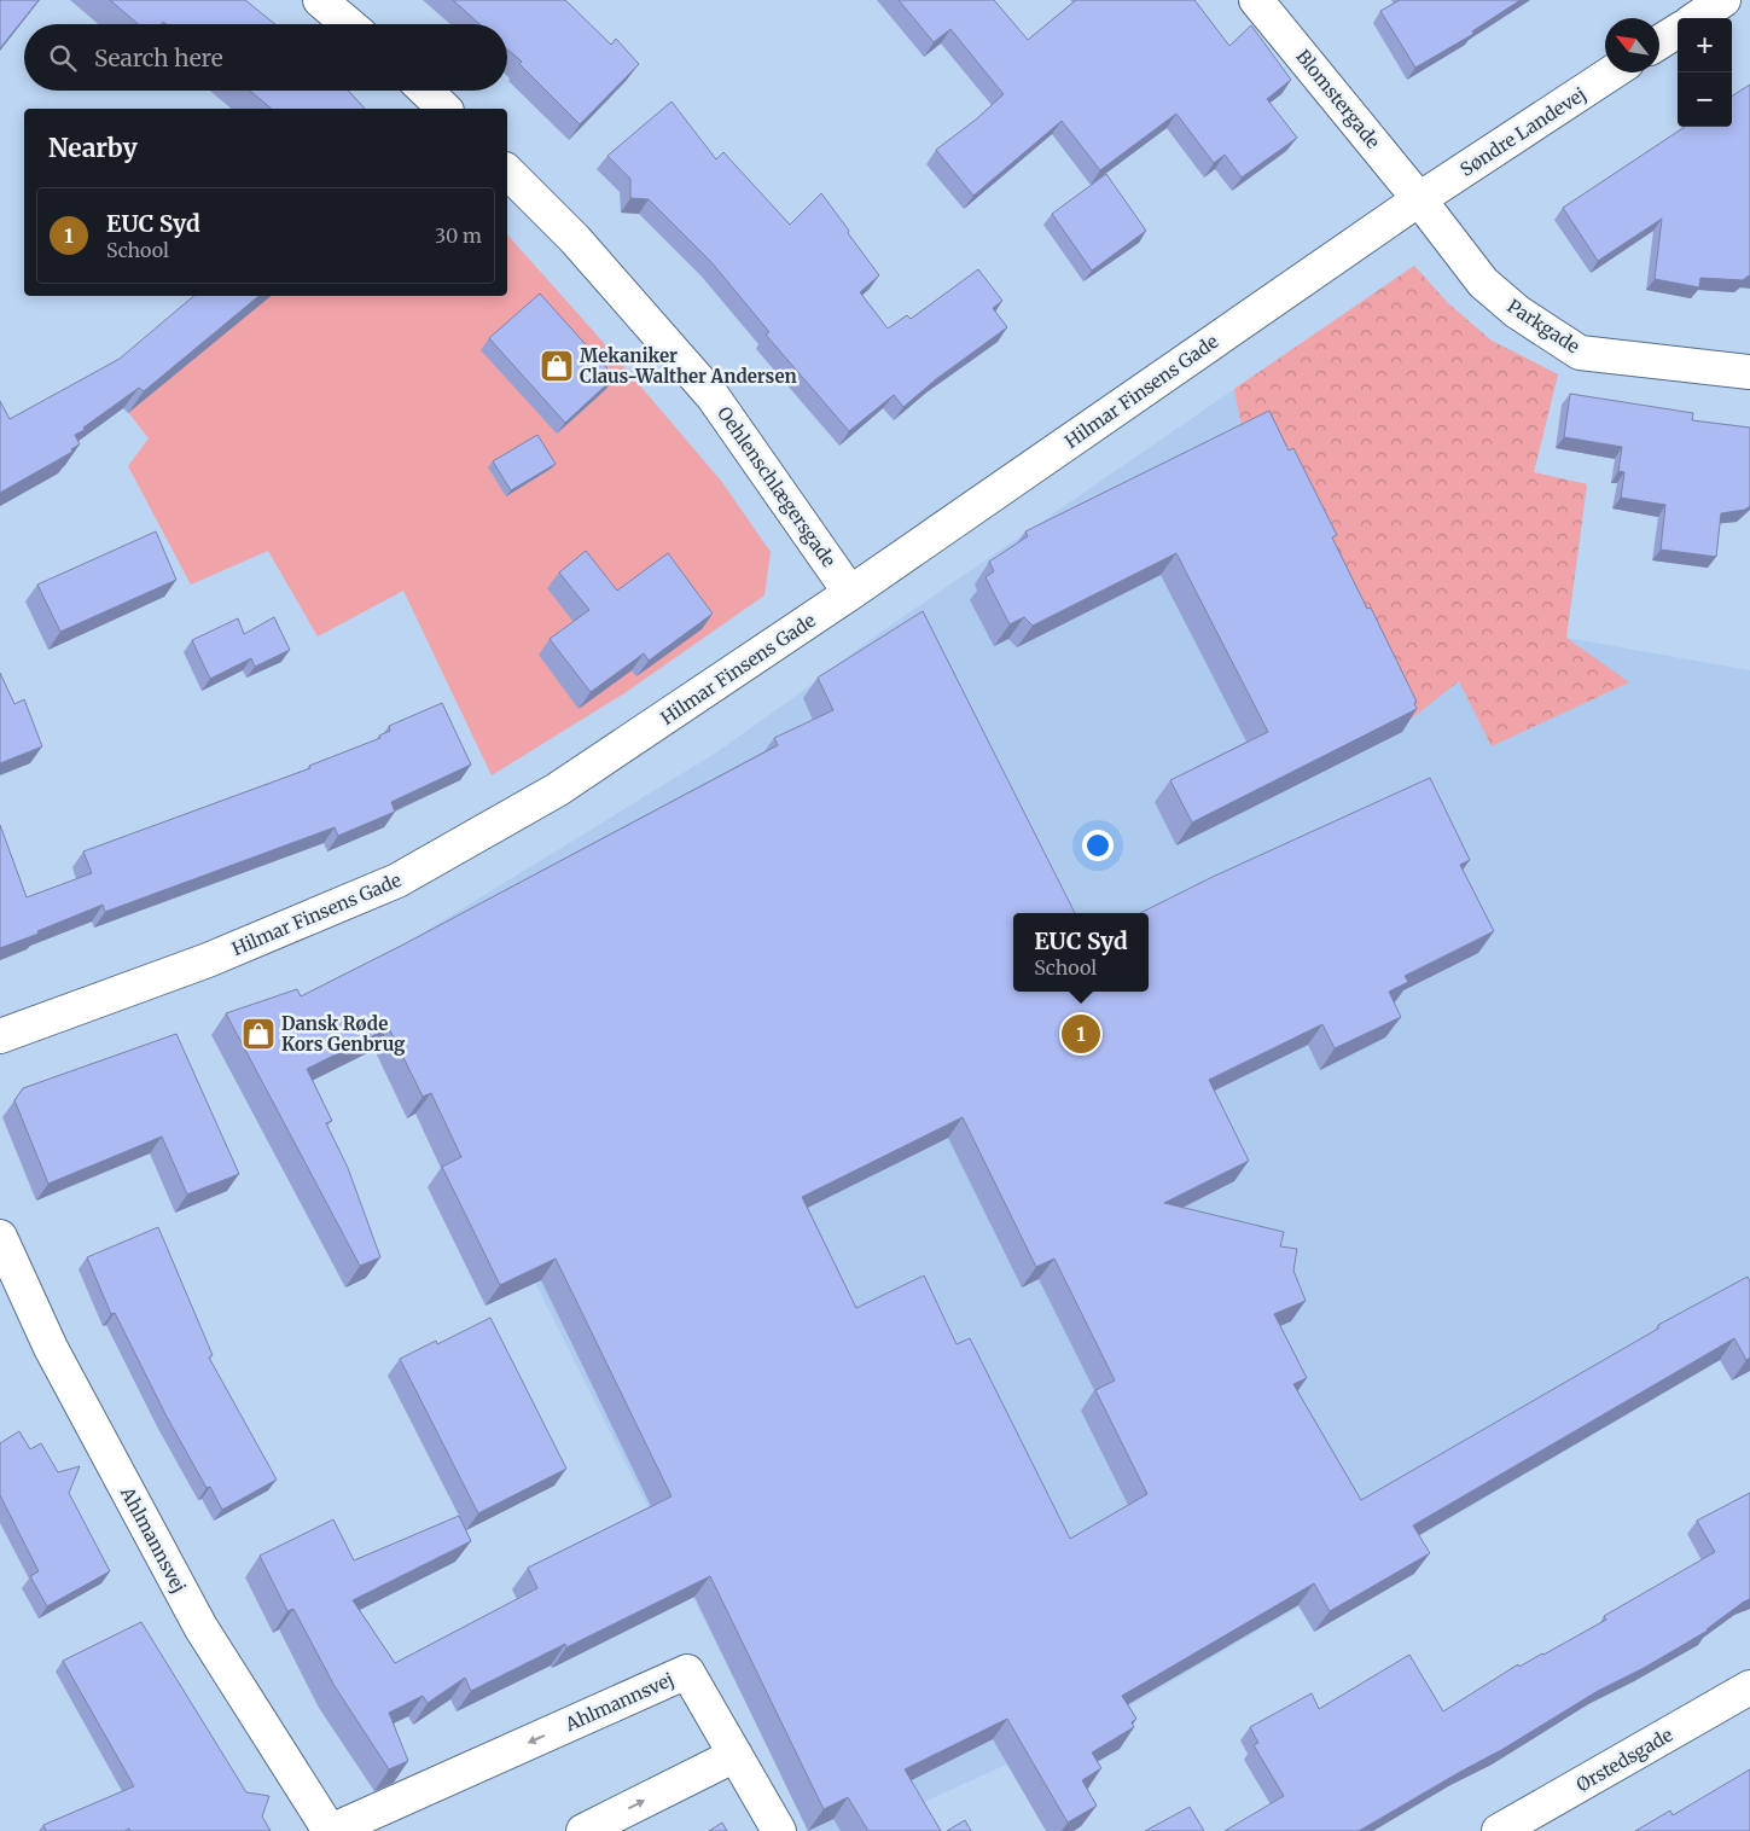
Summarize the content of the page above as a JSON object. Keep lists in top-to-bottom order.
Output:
{
  "streets": {
    "street": [
      "Blomstergade",
      "Søndre Landevej",
      "Parkgade",
      "Hilmar Finsens Gade",
      "Oehlenschlægersgade",
      "Ahlmannsvej",
      "Ørstedsgade"
    ]
  },
  "crossings": [
    ["Blomstergade", "Søndre Landevej"],
    ["Blomstergade", "Parkgade"],
    ["Blomstergade", "Hilmar Finsens Gade"],
    ["Søndre Landevej", "Parkgade"],
    ["Søndre Landevej", "Hilmar Finsens Gade"],
    ["Parkgade", "Hilmar Finsens Gade"],
    ["Hilmar Finsens Gade", "Oehlenschlægersgade"]
  ],
  "places": {
    "shop": ["Mekaniker Claus-Walther Andersen", "Dansk Røde Kors Genbrug"]
  },
  "north": "top left",
  "page": {
    "map_buttons": ["+", "−"],
    "search": "Search here",
    "heading": "Nearby",
    "list": [
      {
        "mark": "1",
        "name": "EUC Syd",
        "note": "School",
        "value": "30 m"
      }
    ],
    "popup": ["EUC Syd", "School"],
    "pins": "1"
  }
}
